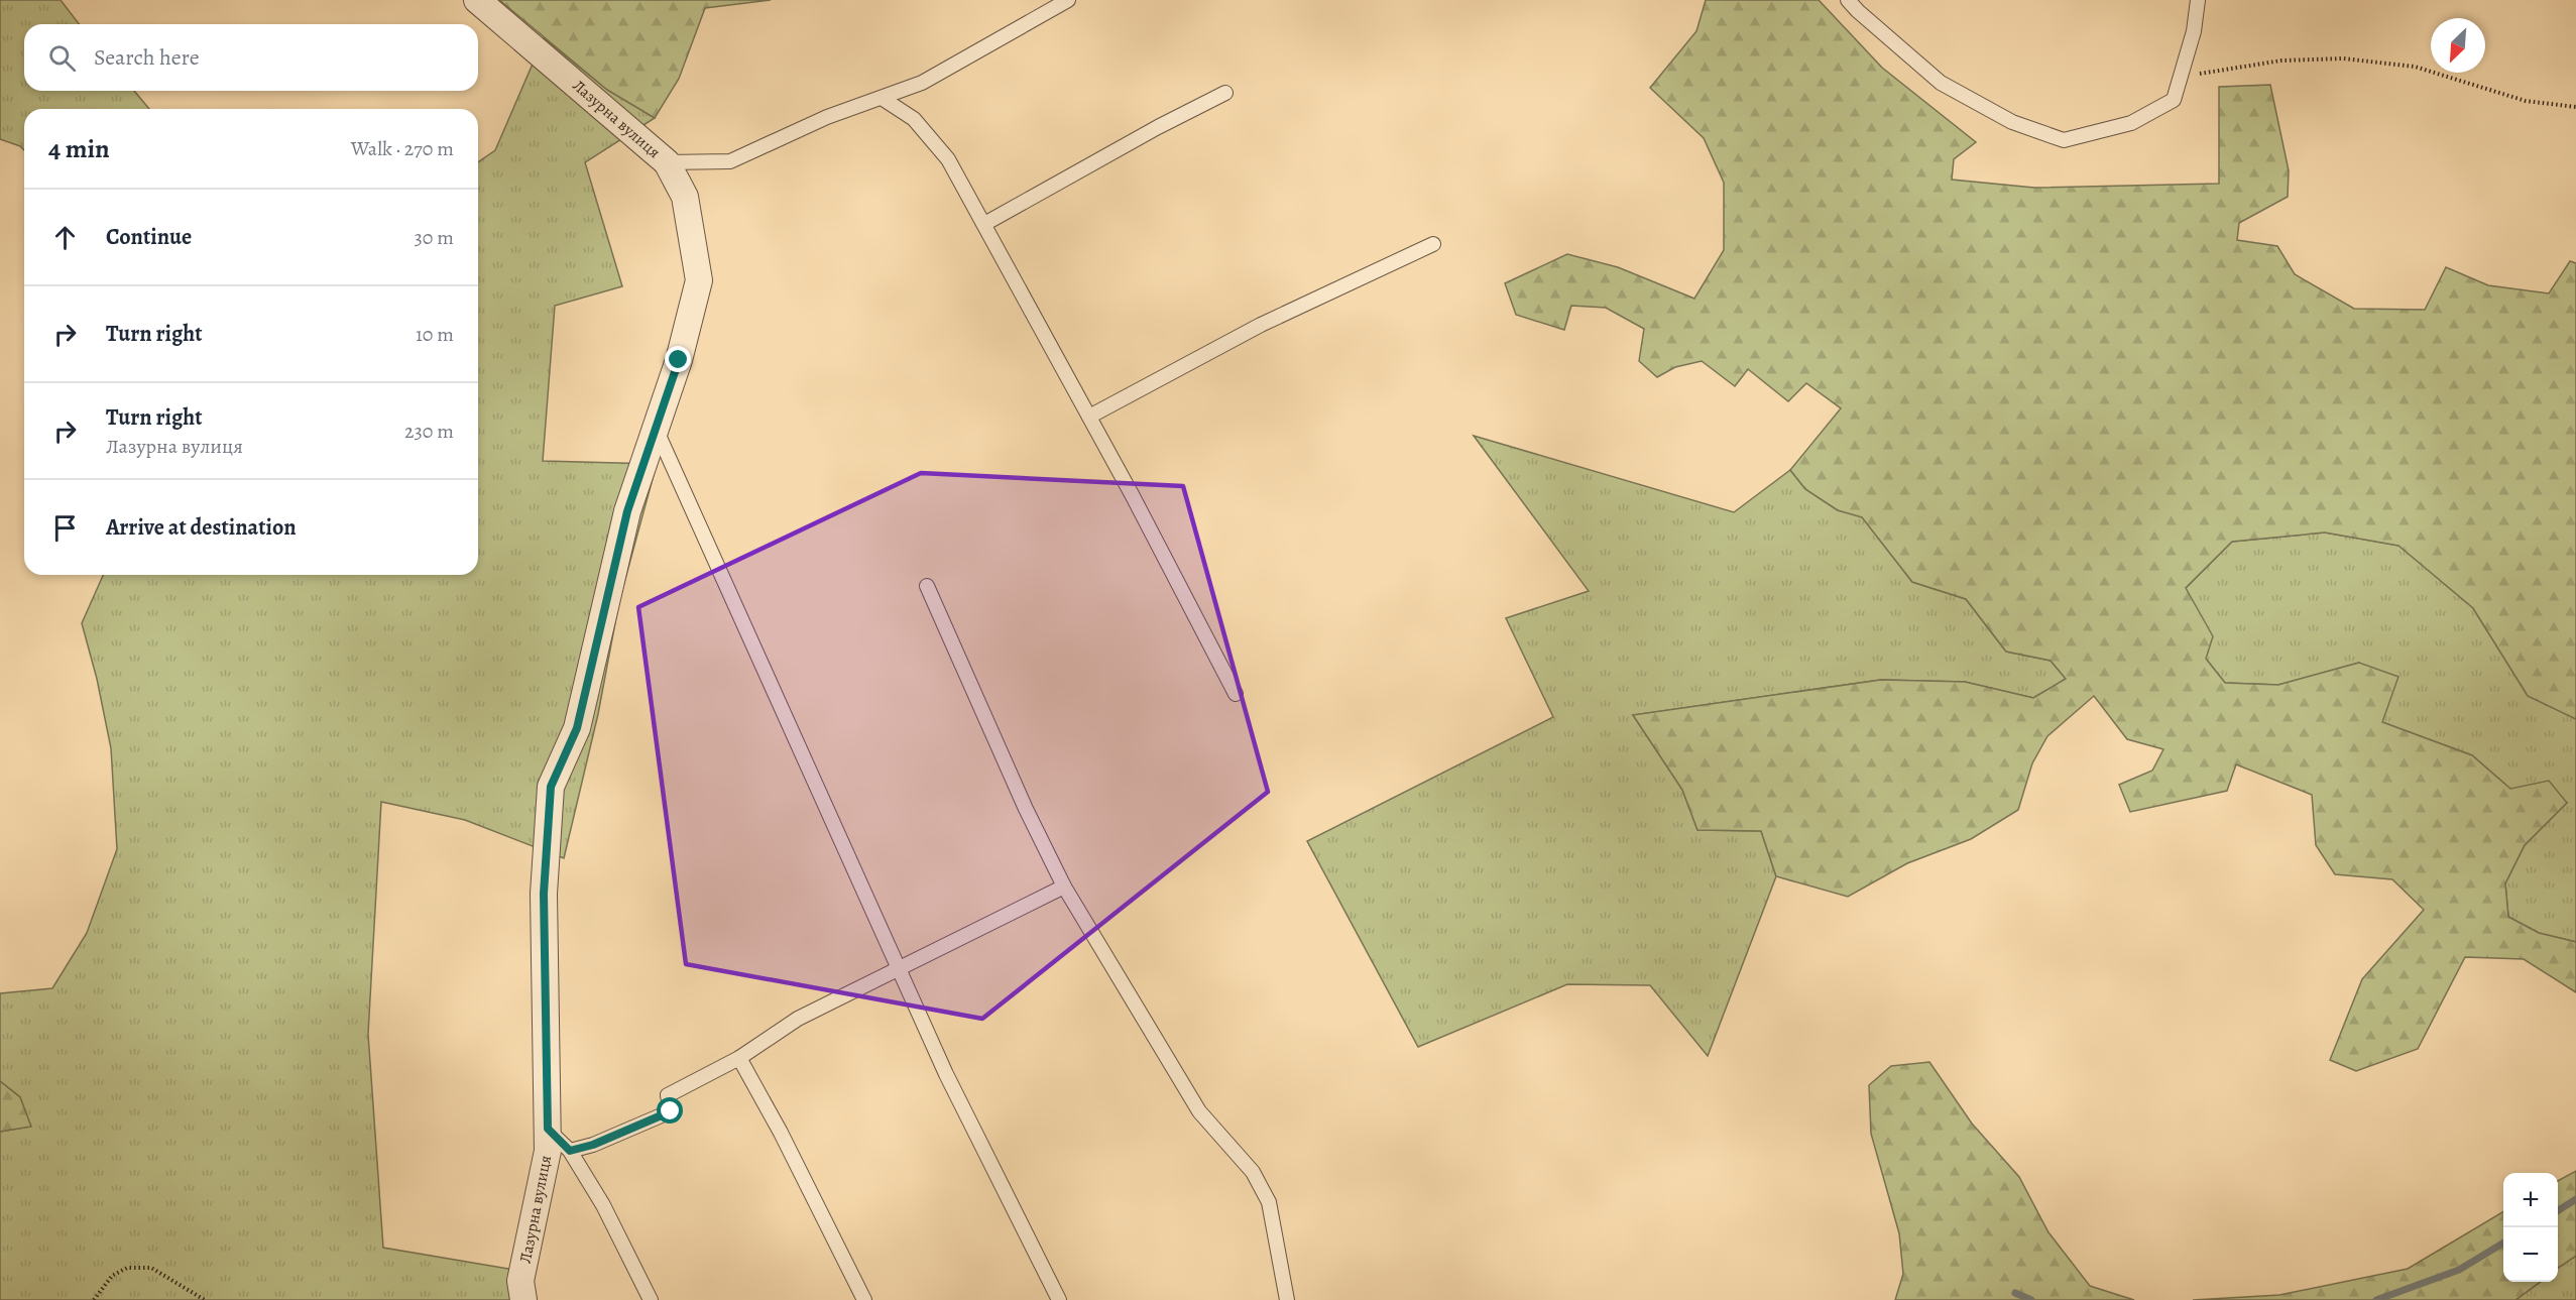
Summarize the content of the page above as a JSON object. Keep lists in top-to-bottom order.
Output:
{
  "streets": {
    "street": ["Лазурна вулиця"]
  },
  "north": "bottom left",
  "page": {
    "search": "Search here",
    "heading": ["4 min", "Walk · 270 m"],
    "list": [
      ["Continue", "30 m"],
      ["Turn right", "10 m"],
      ["Turn right", "Лазурна вулиця", "230 m"],
      "Arrive at destination"
    ],
    "map_buttons": ["+", "−"]
  }
}
